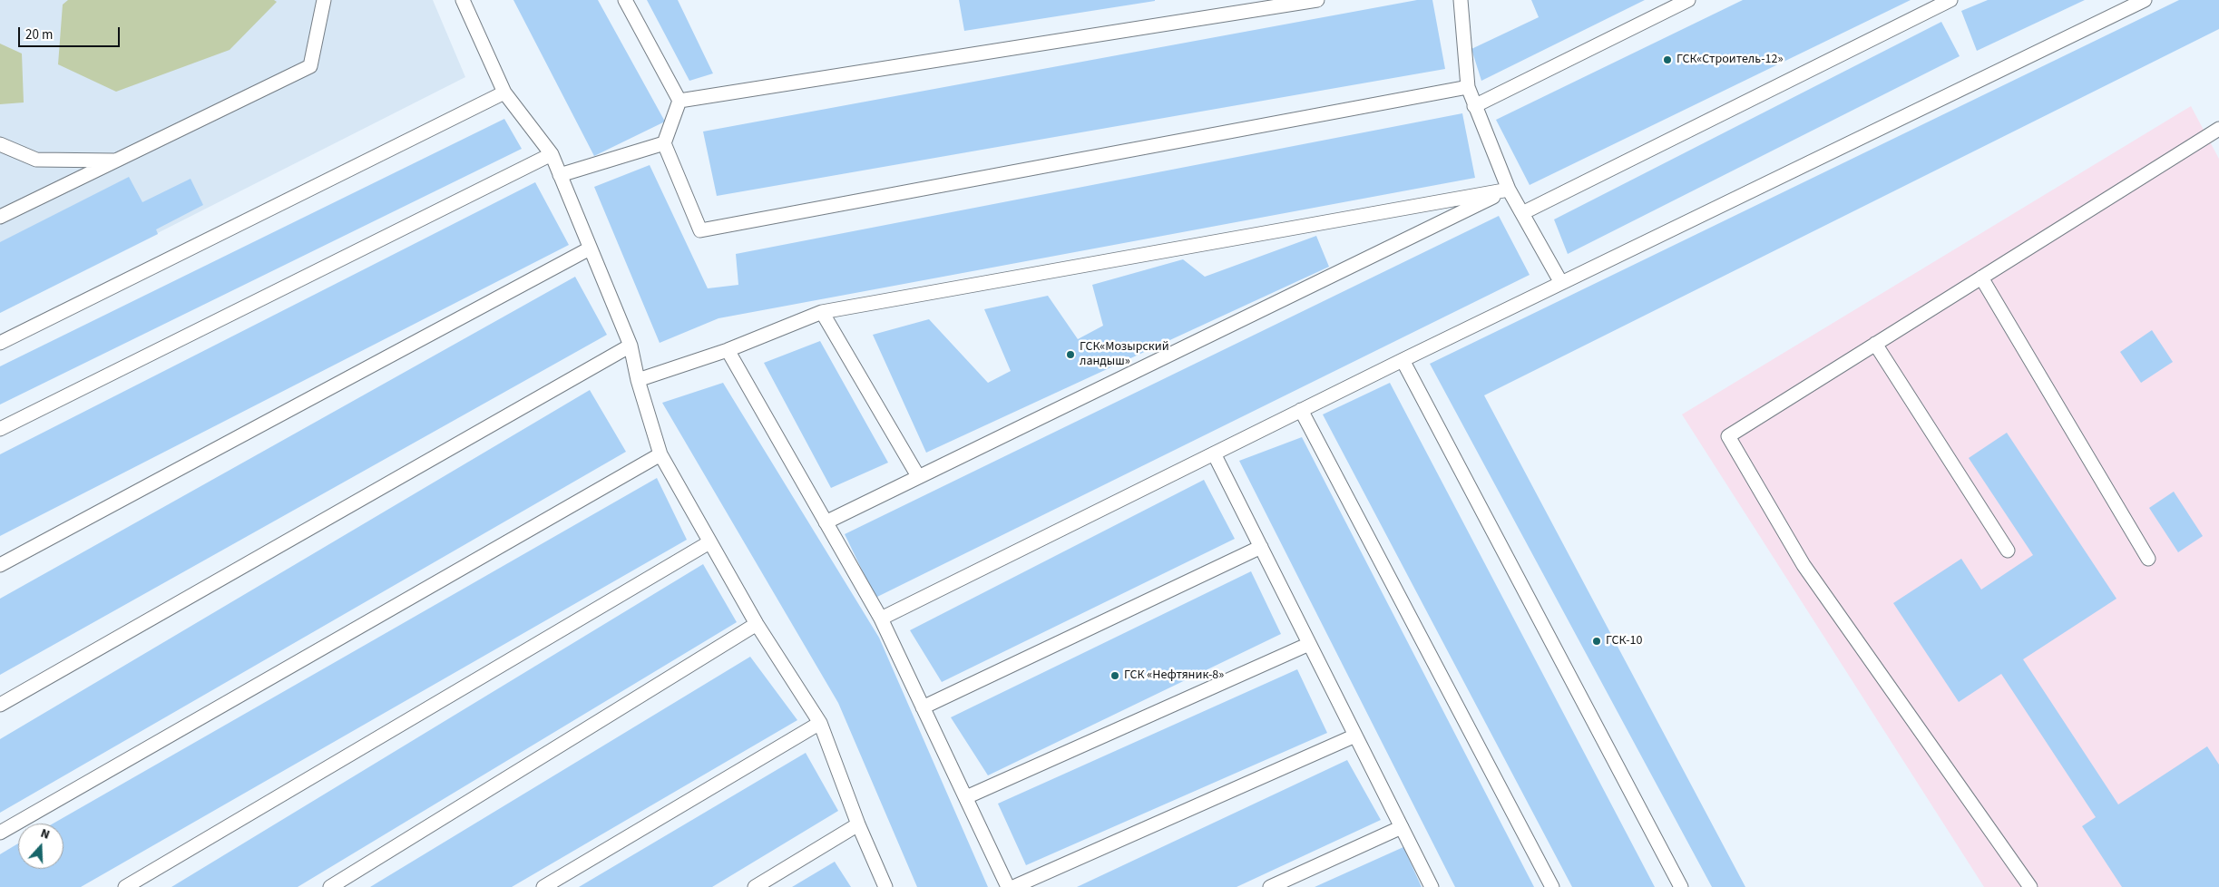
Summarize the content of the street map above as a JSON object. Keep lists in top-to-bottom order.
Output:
{
  "places": [
    "ГСК«Строитель-12»",
    "ГСК«Мозырский ландыш»",
    "ГСК-10",
    "ГСК «Нефтяник-8»"
  ],
  "scale_bar": "20 m",
  "north": "top"
}
